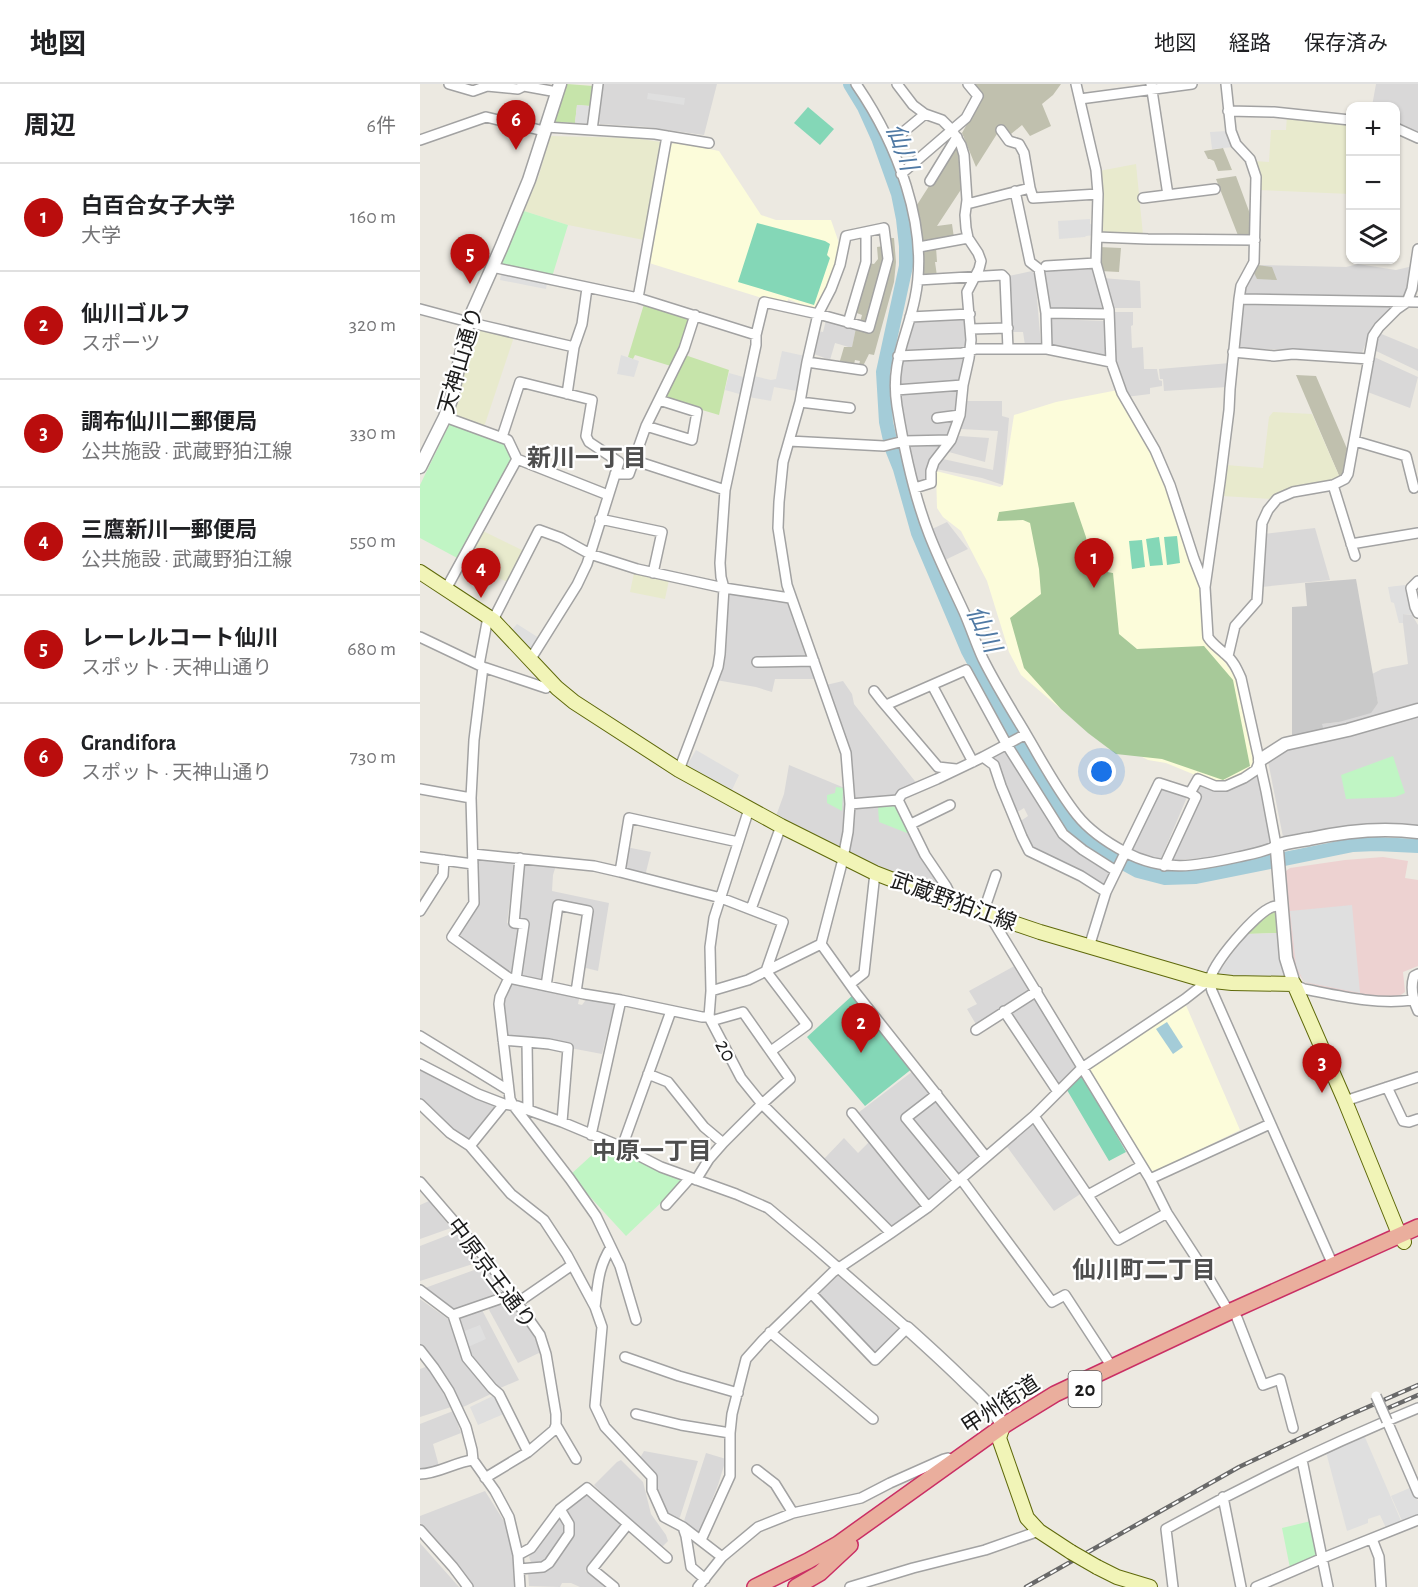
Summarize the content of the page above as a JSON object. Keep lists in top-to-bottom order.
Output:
{
  "streets": {
    "highway": ["20", "甲州街道"],
    "main road": ["武蔵野狛江線"],
    "street": ["天神山通り", "中原京王通り"]
  },
  "crossings": [
    ["武蔵野狛江線", "20"]
  ],
  "districts": ["新川一丁目", "中原一丁目", "仙川町二丁目"],
  "water": ["仙川"],
  "page": {
    "header": "地図",
    "nav": ["地図", "経路", "保存済み"],
    "heading": ["周辺", "6件"],
    "pins": [
      "6",
      "5",
      "1",
      "4",
      "2",
      "3"
    ],
    "map_buttons": ["+", "−"],
    "list": [
      {
        "mark": "1",
        "name": "白百合女子大学",
        "note": "大学",
        "value": "160 m"
      },
      {
        "mark": "2",
        "name": "仙川ゴルフ",
        "note": "スポーツ",
        "value": "320 m"
      },
      {
        "mark": "3",
        "name": "調布仙川二郵便局",
        "note": "公共施設 · 武蔵野狛江線",
        "value": "330 m"
      },
      {
        "mark": "4",
        "name": "三鷹新川一郵便局",
        "note": "公共施設 · 武蔵野狛江線",
        "value": "550 m"
      },
      {
        "mark": "5",
        "name": "レーレルコート仙川",
        "note": "スポット · 天神山通り",
        "value": "680 m"
      },
      {
        "mark": "6",
        "name": "Grandifora",
        "note": "スポット · 天神山通り",
        "value": "730 m"
      }
    ]
  }
}
